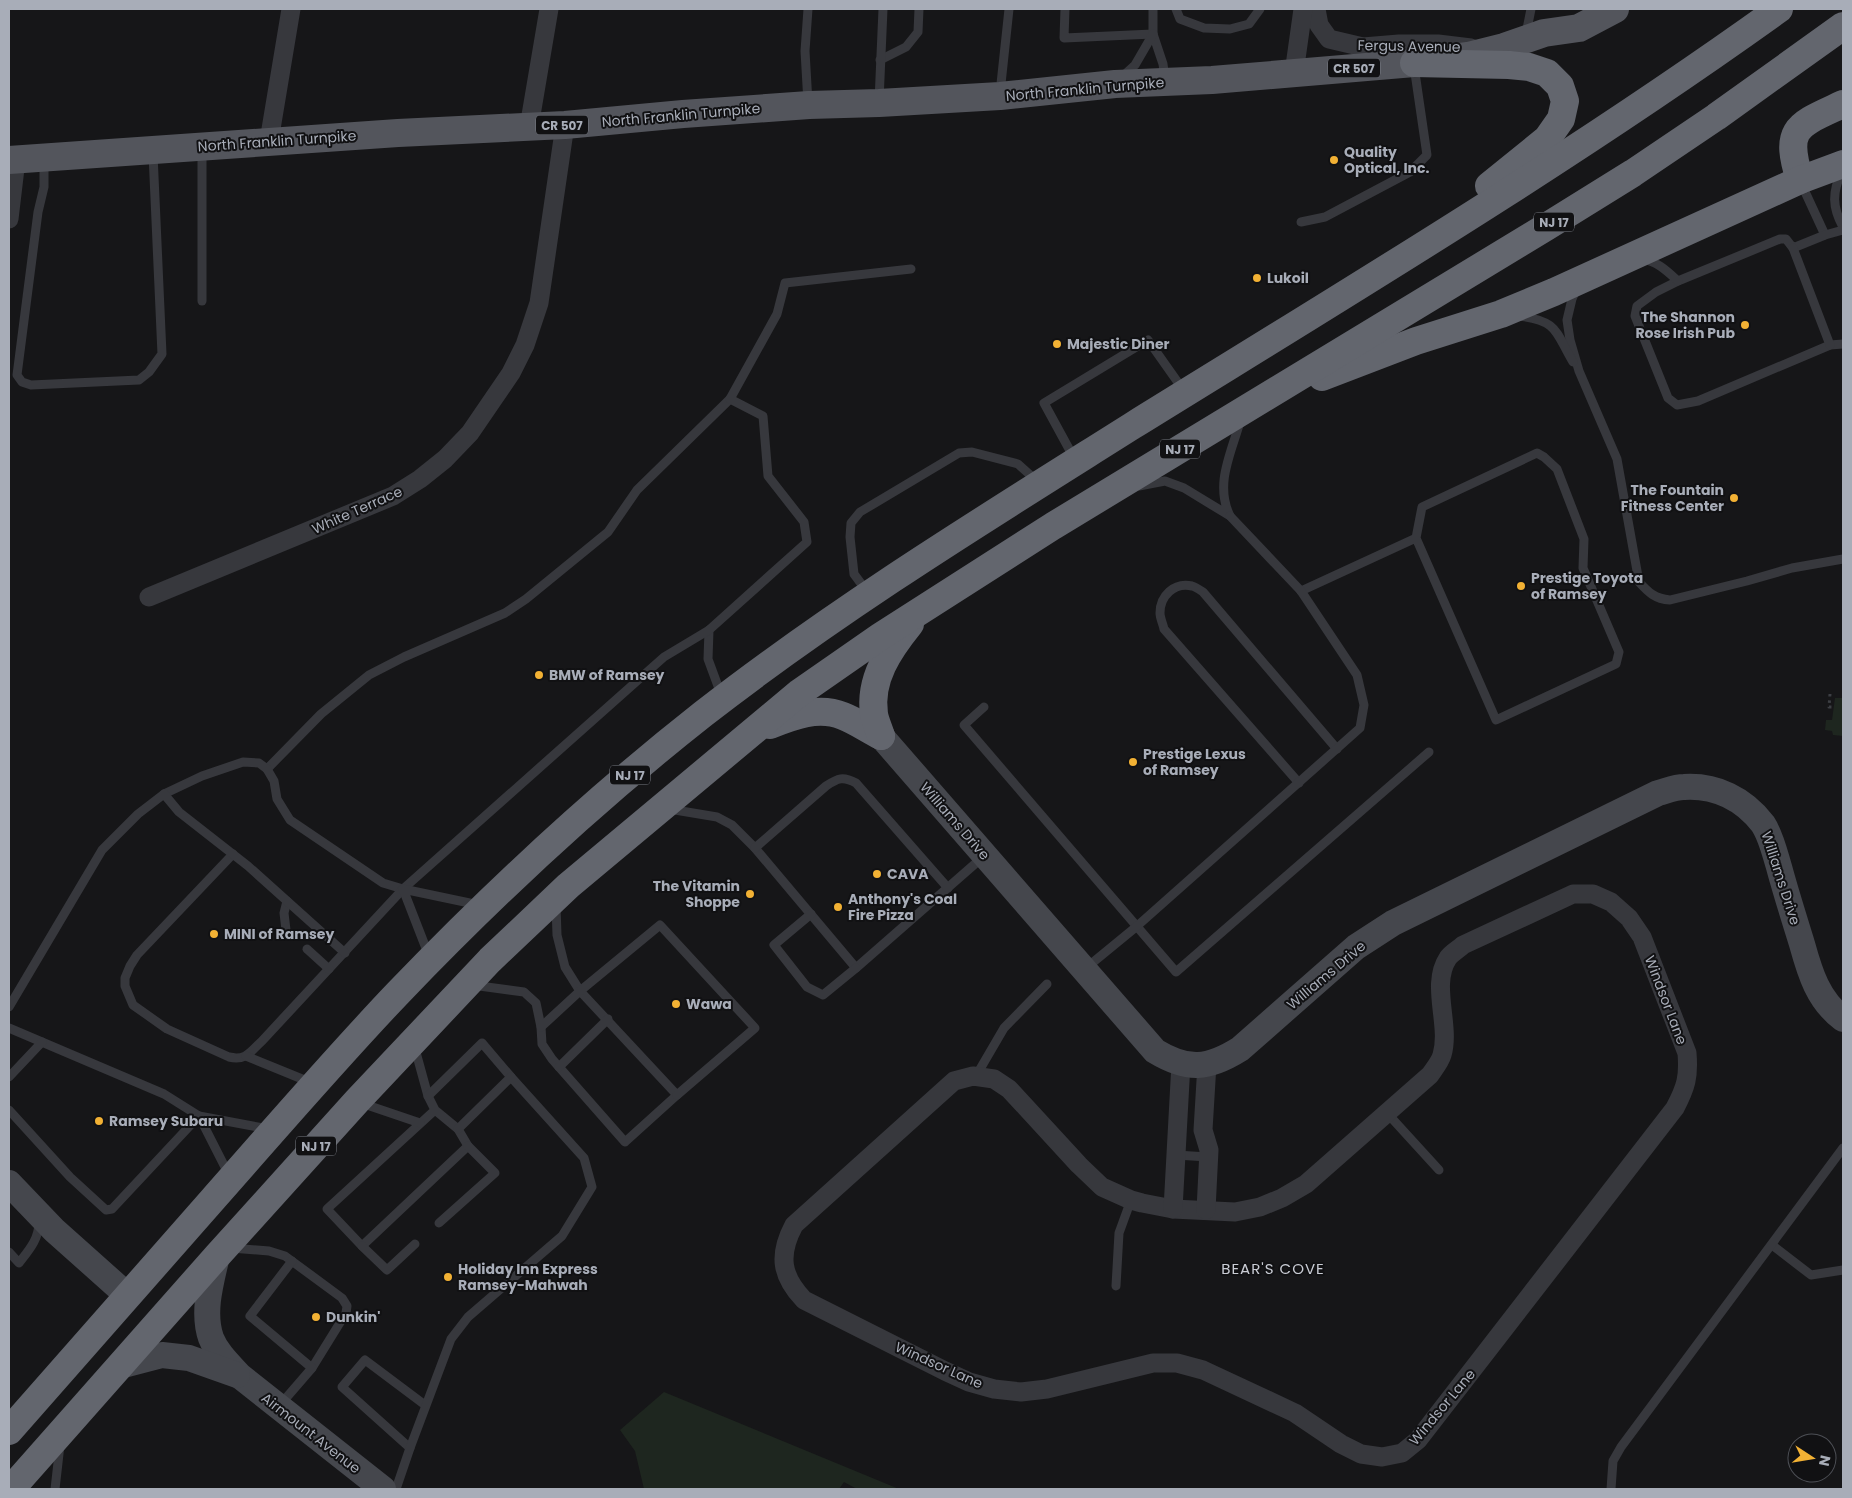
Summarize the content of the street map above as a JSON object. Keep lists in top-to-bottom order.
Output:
{
  "streets": {
    "highway": ["NJ 17"],
    "main road": ["CR 507", "North Franklin Turnpike"],
    "street": [
      "Fergus Avenue",
      "White Terrace",
      "Williams Drive",
      "Windsor Lane",
      "Airmount Avenue"
    ]
  },
  "crossings": [
    ["Fergus Avenue", "CR 507"],
    ["CR 507", "North Franklin Turnpike"],
    ["North Franklin Turnpike", "White Terrace"],
    ["NJ 17", "Airmount Avenue"]
  ],
  "districts": ["BEAR'S COVE"],
  "places": [
    "Quality Optical, Inc.",
    "Lukoil",
    "The Shannon Rose Irish Pub",
    "Majestic Diner",
    "The Fountain Fitness Center",
    "Prestige Toyota of Ramsey",
    "BMW of Ramsey",
    "Prestige Lexus of Ramsey",
    "CAVA",
    "The Vitamin Shoppe",
    "Anthony's Coal Fire Pizza",
    "MINI of Ramsey",
    "Wawa",
    "Ramsey Subaru",
    "Holiday Inn Express Ramsey-Mahwah",
    "Dunkin'"
  ],
  "north": "right"
}
